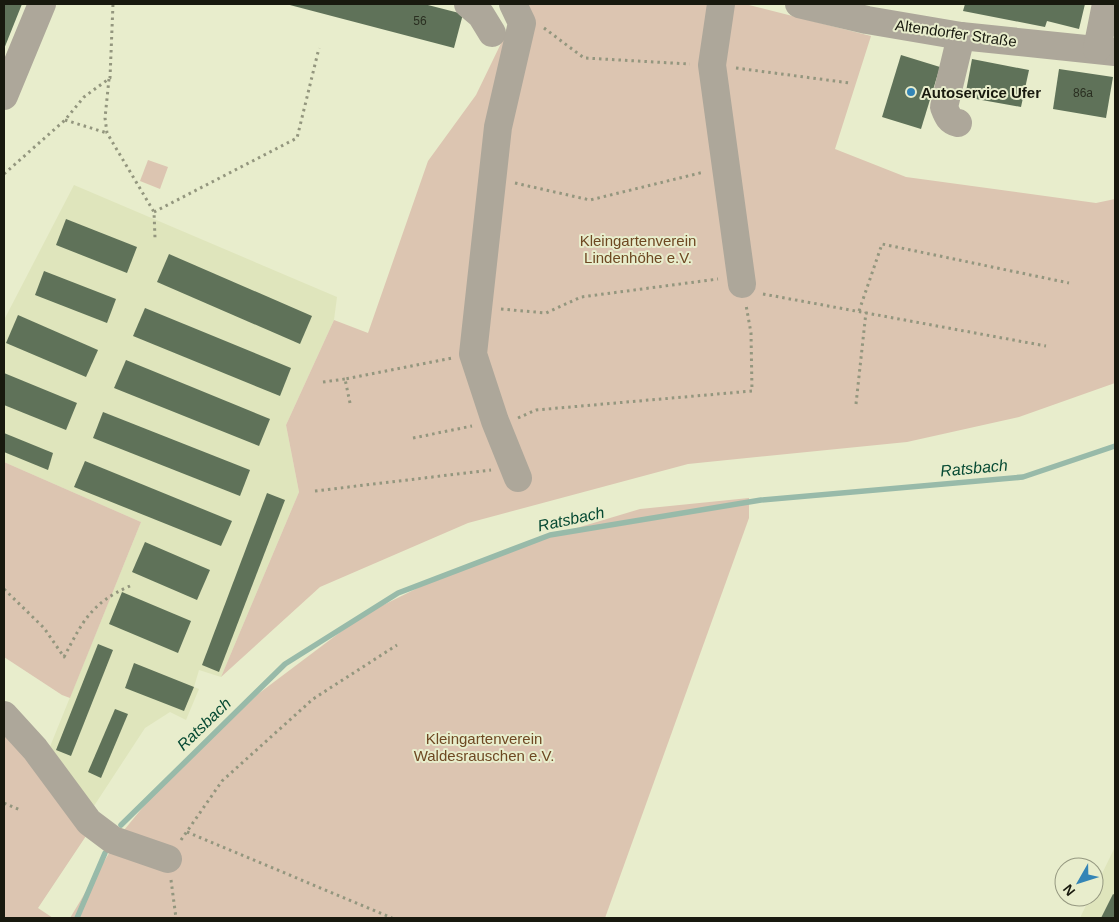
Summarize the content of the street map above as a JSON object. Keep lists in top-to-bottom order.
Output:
{
  "streets": {
    "street": ["Altendorfer Straße"]
  },
  "water": ["Ratsbach"],
  "parks": ["Kleingartenverein Lindenhöhe e.V.", "Kleingartenverein Waldesrauschen e.V."],
  "places": ["Autoservice Ufer"],
  "house_numbers": ["56", "86a"],
  "north": "bottom left"
}
